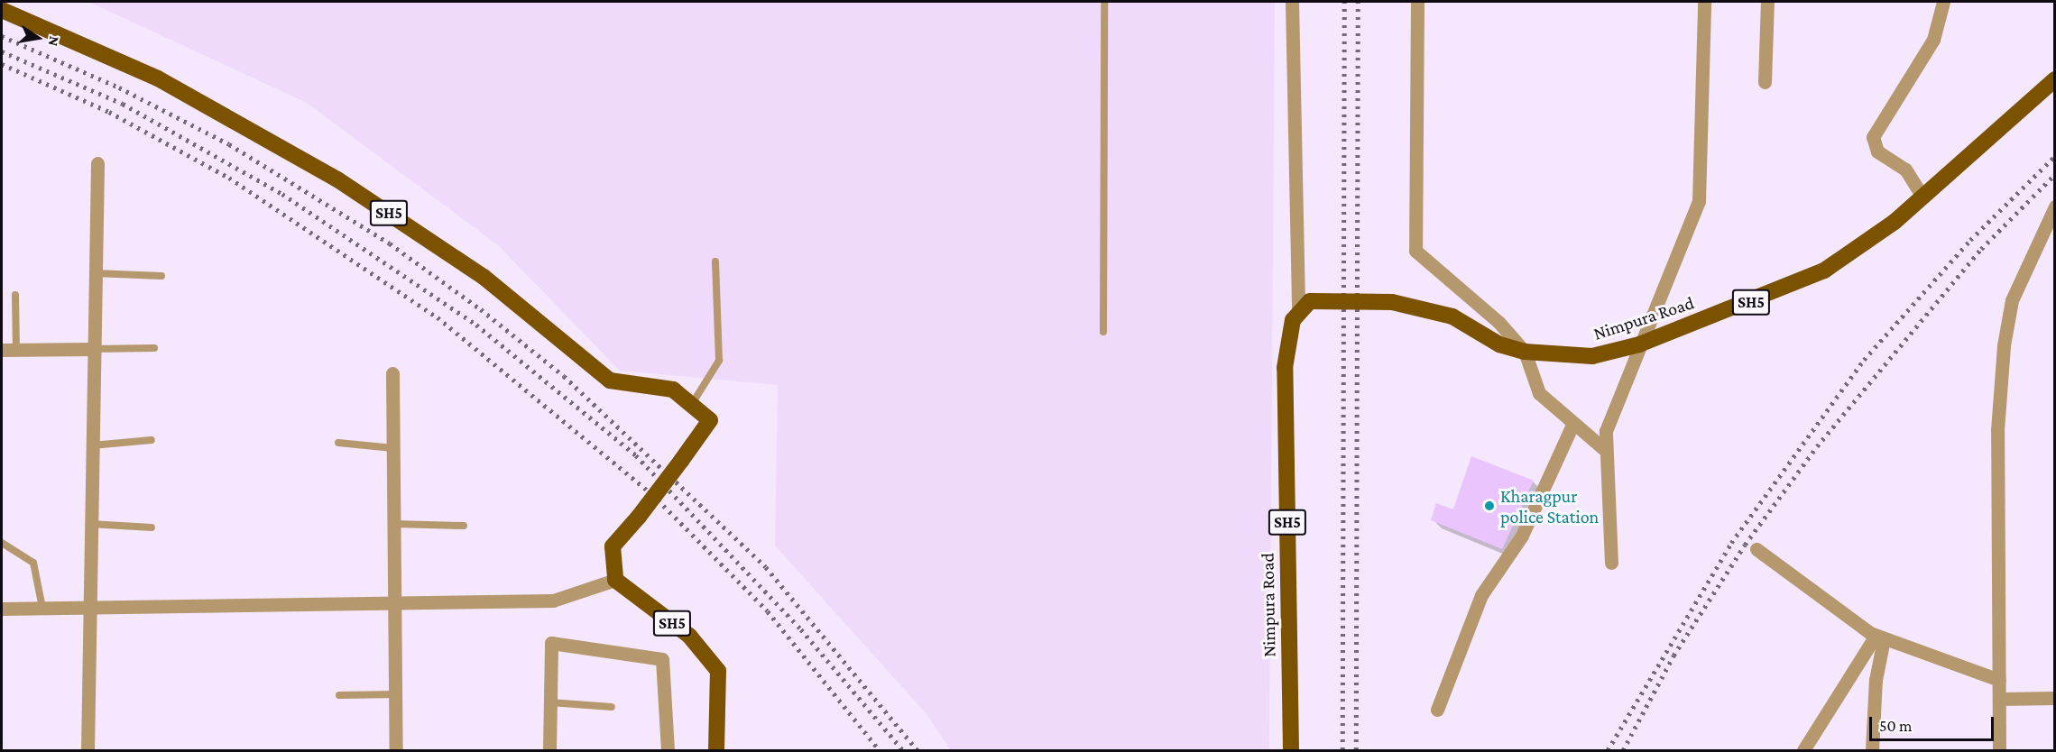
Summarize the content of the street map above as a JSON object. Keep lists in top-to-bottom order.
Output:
{
  "streets": {
    "main road": ["SH5", "Nimpura Road"]
  },
  "places": ["Kharagpur police Station"],
  "scale_bar": "50 m",
  "north": "right"
}
